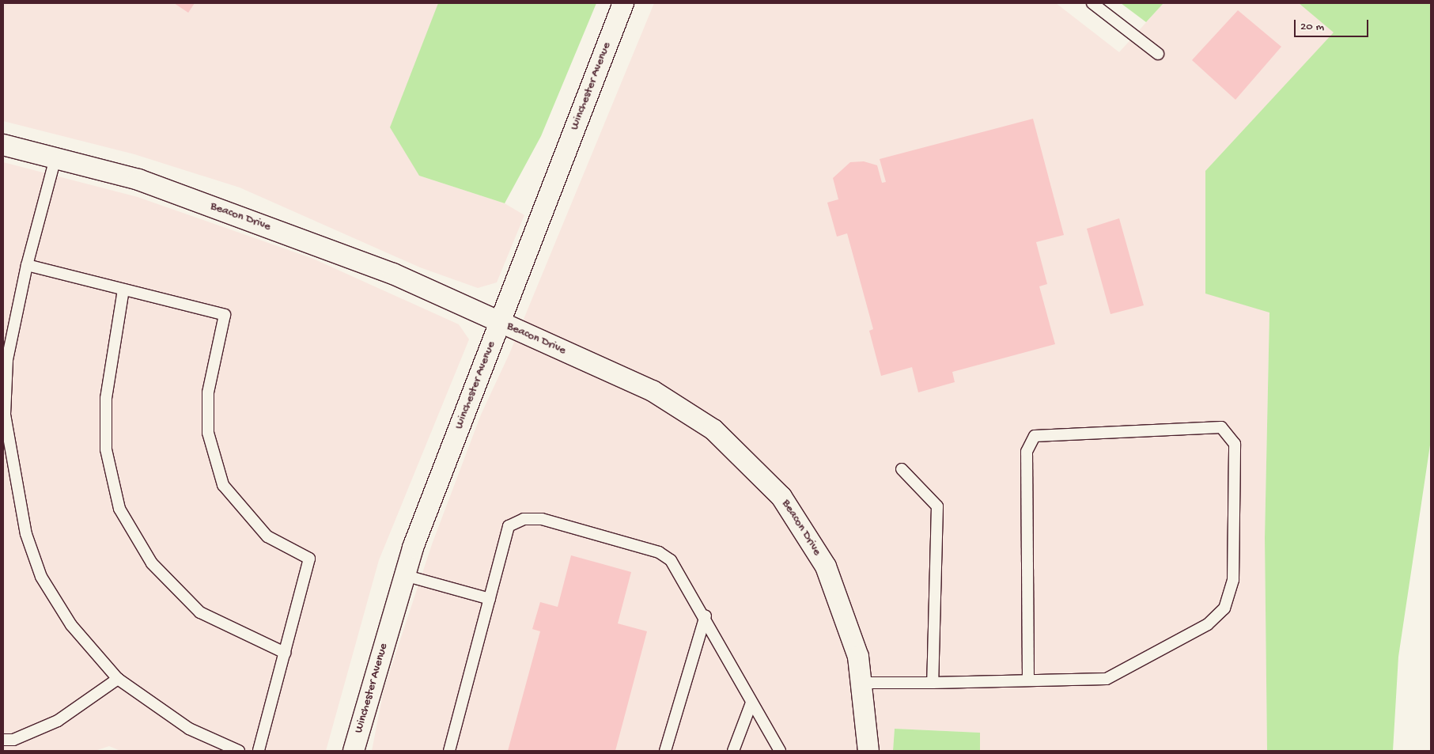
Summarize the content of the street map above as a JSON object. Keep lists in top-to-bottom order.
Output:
{
  "streets": {
    "street": ["Winchester Avenue", "Beacon Drive"]
  },
  "crossings": [
    ["Winchester Avenue", "Beacon Drive"]
  ],
  "scale_bar": "20 m"
}
